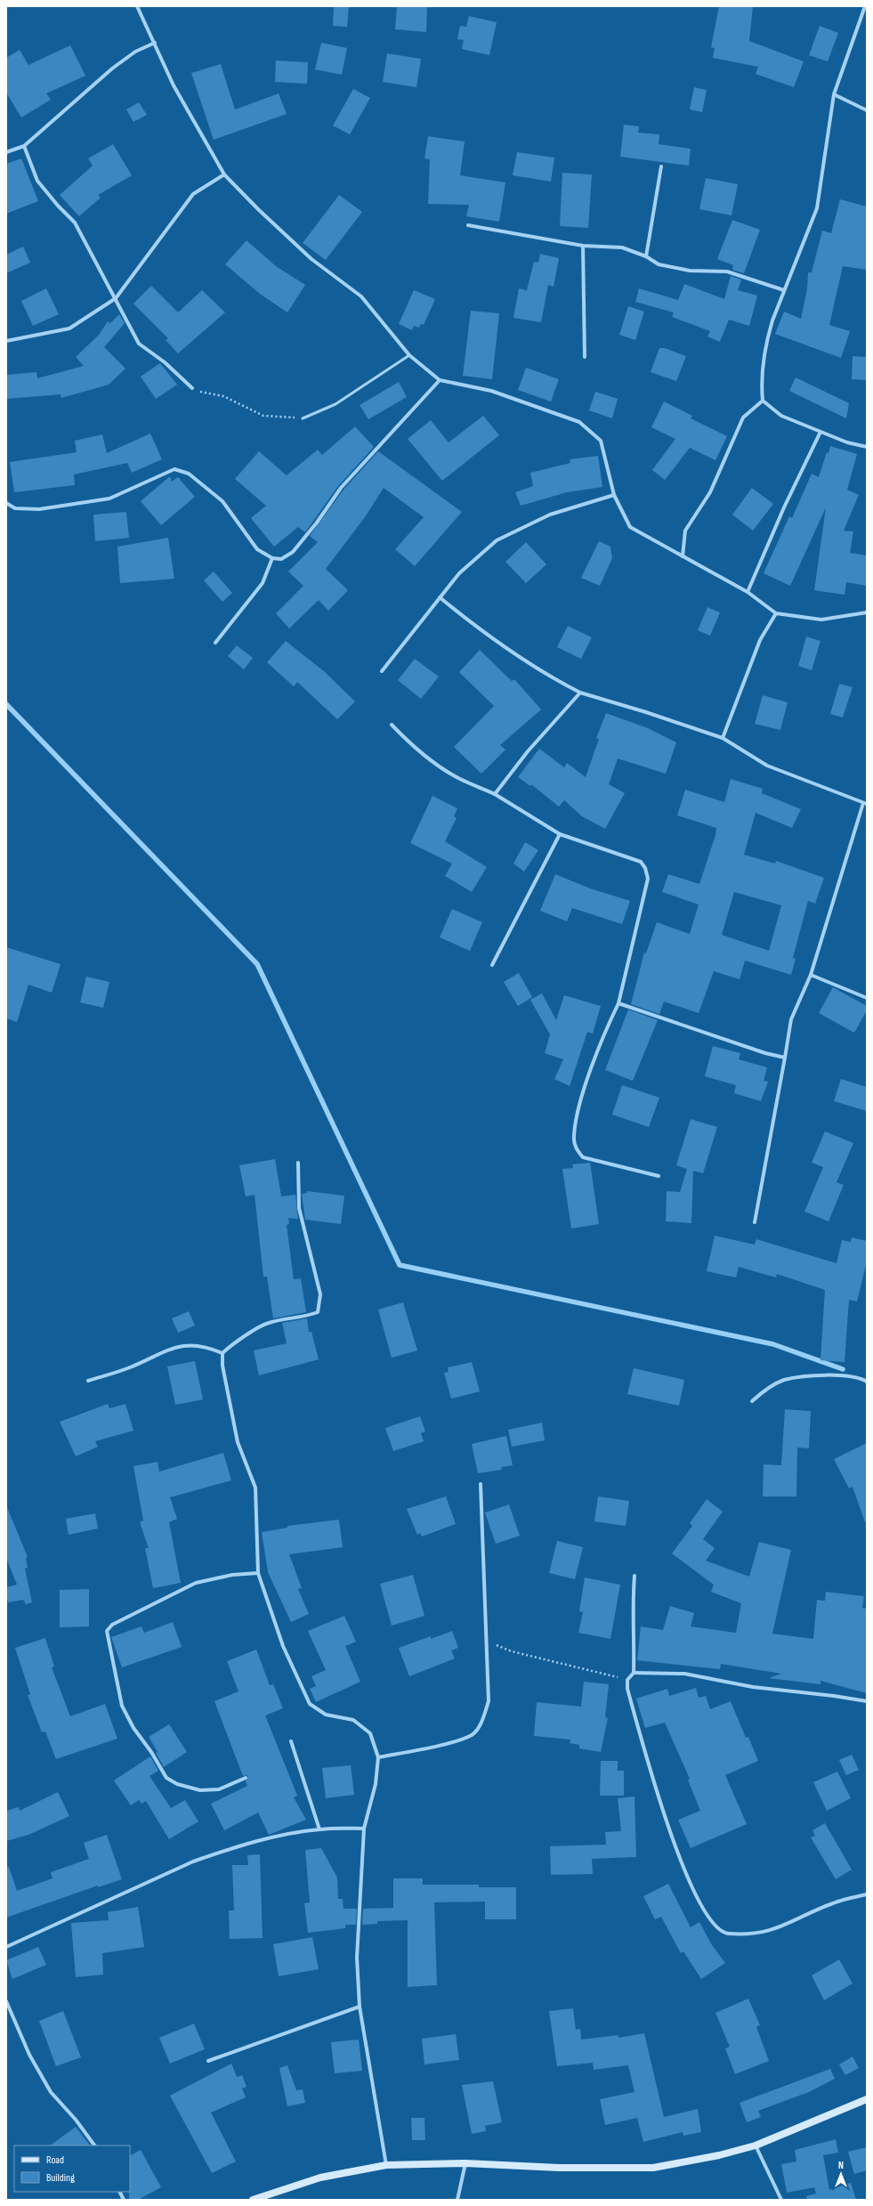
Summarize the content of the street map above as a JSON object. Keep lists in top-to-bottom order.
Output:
{
  "legend": ["Road", "Building"],
  "north": "top"
}
